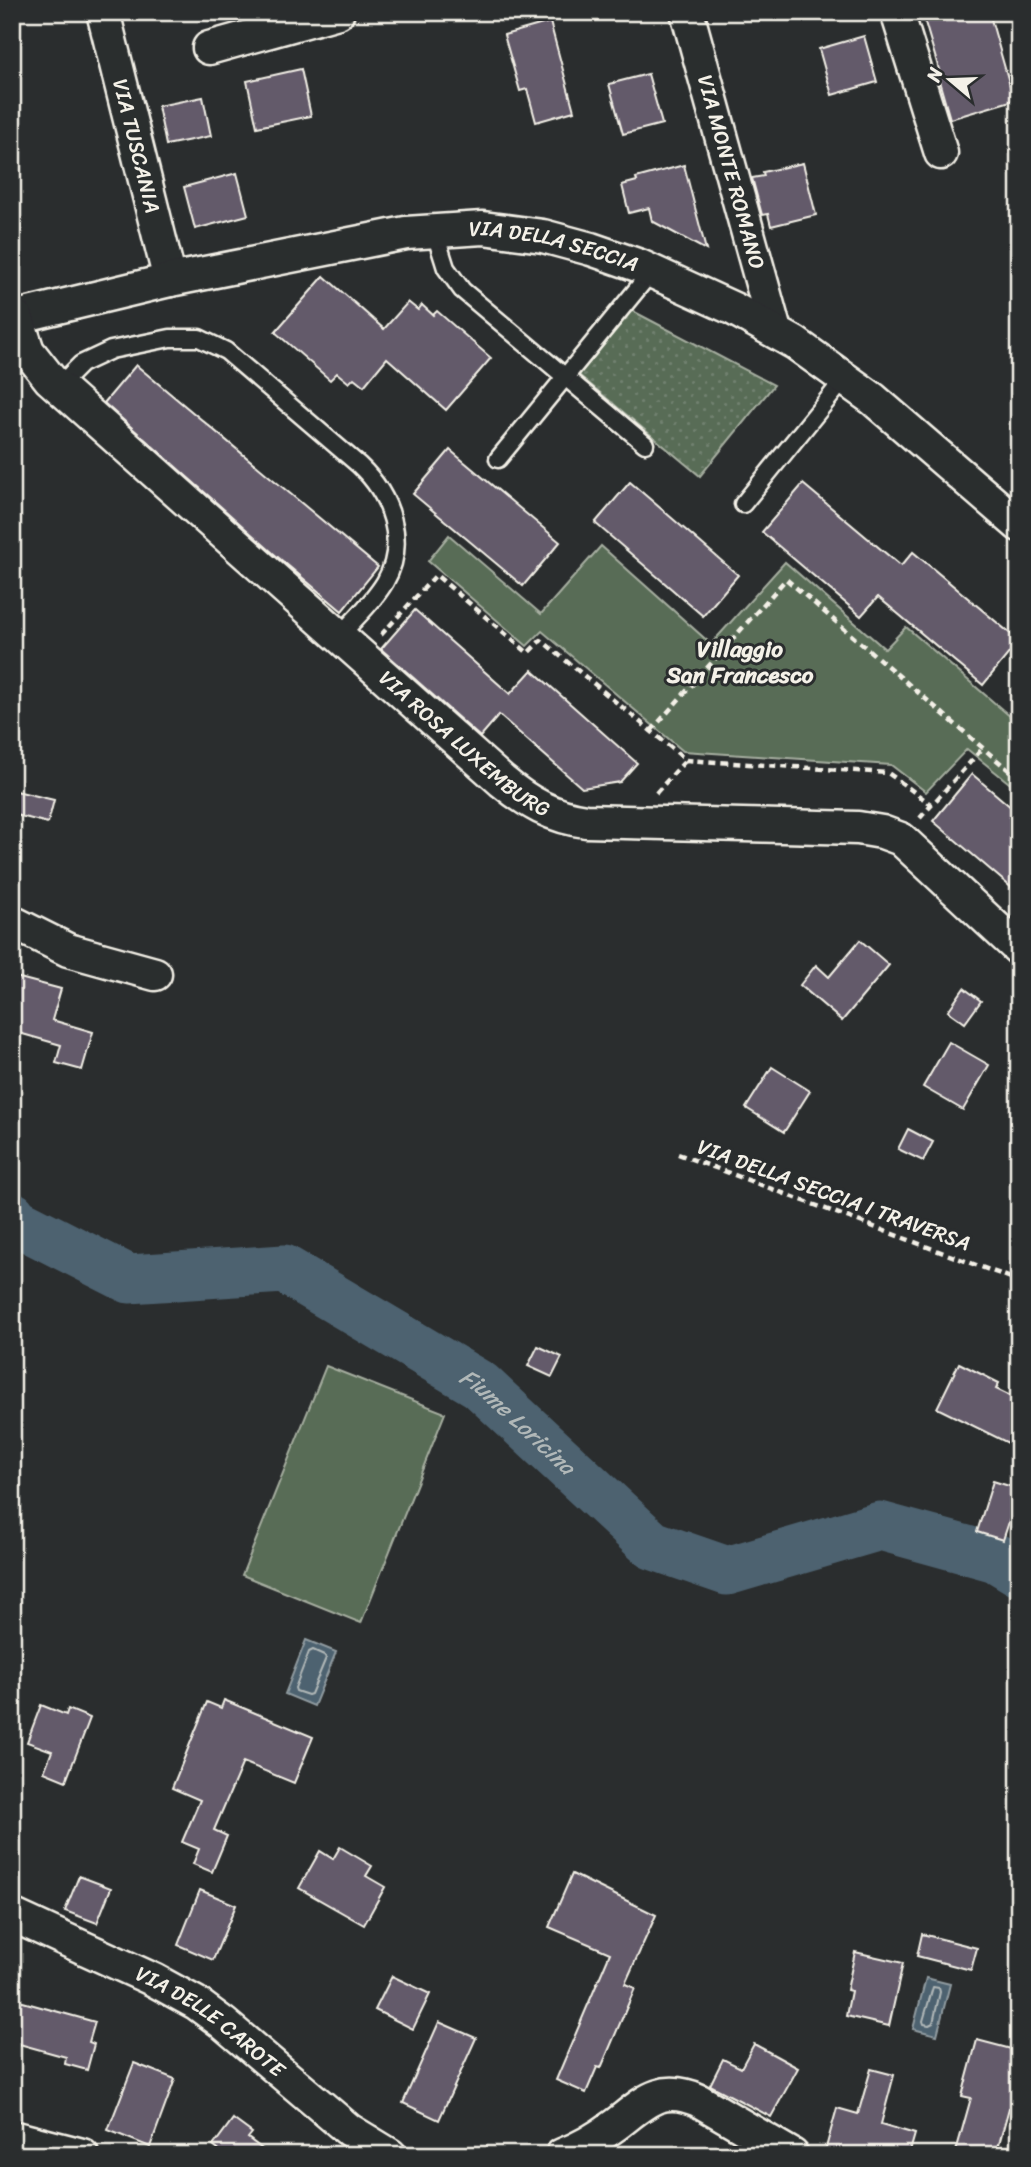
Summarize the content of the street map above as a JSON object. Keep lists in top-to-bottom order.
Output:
{
  "streets": {
    "street": [
      "VIA TUSCANIA",
      "VIA MONTE ROMANO",
      "VIA DELLA SECCIA",
      "VIA ROSA LUXEMBURG",
      "VIA DELLE CAROTE"
    ],
    "path": ["VIA DELLA SECCIA I TRAVERSA"]
  },
  "crossings": [
    ["VIA TUSCANIA", "VIA DELLA SECCIA"],
    ["VIA MONTE ROMANO", "VIA DELLA SECCIA"],
    ["VIA DELLA SECCIA", "VIA ROSA LUXEMBURG"]
  ],
  "districts": ["Villaggio San Francesco"],
  "water": ["Fiume Loricina"],
  "north": "left"
}
